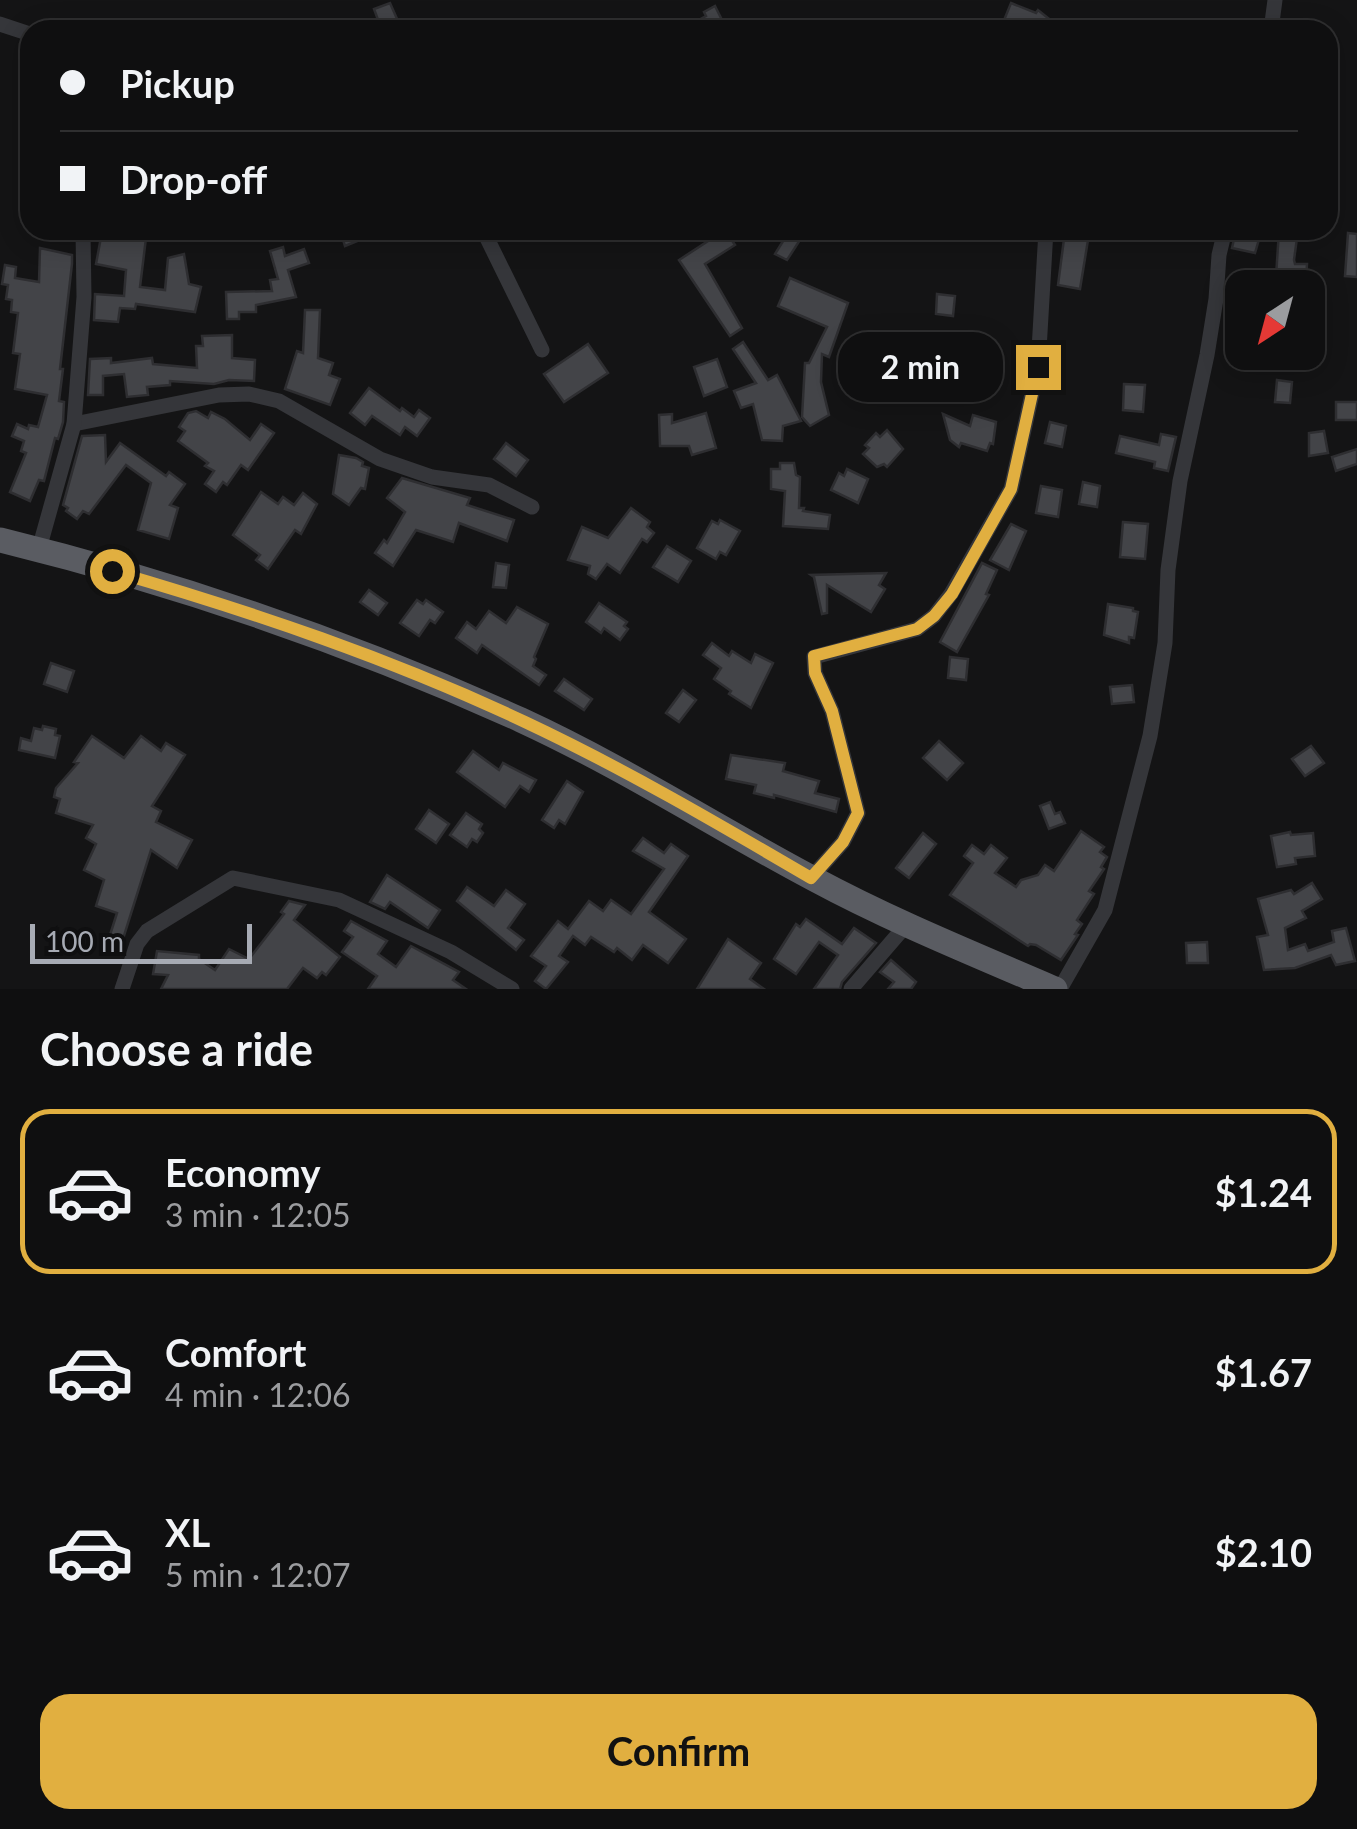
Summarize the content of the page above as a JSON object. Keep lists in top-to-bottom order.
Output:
{
  "scale_bar": "100 m",
  "north": "bottom left",
  "page": {
    "banner": ["Pickup", "Drop-off"],
    "bubble": "2 min",
    "scale": "100 m",
    "heading": "Choose a ride",
    "list": [
      {
        "name": "Economy",
        "note": "3 min · 12:05",
        "value": "$1.24"
      },
      {
        "name": "Comfort",
        "note": "4 min · 12:06",
        "value": "$1.67"
      },
      {
        "name": "XL",
        "note": "5 min · 12:07",
        "value": "$2.10"
      }
    ],
    "buttons": "Confirm"
  }
}
